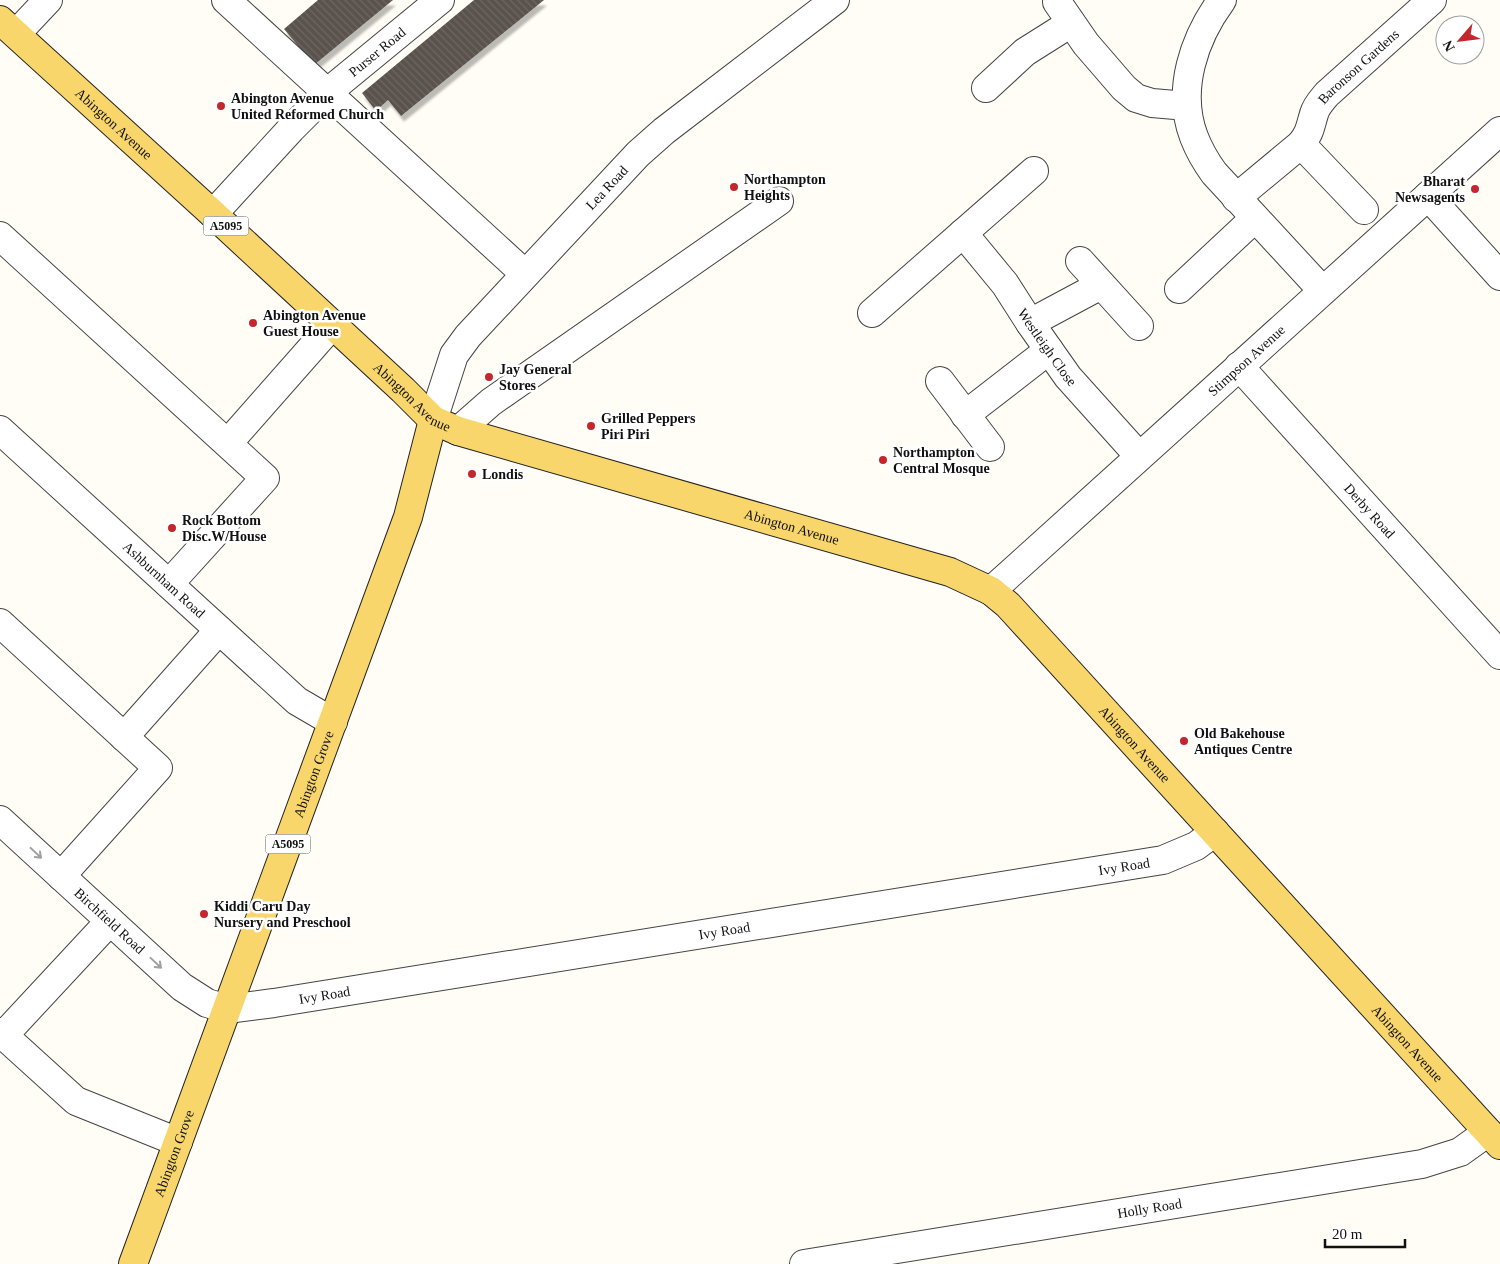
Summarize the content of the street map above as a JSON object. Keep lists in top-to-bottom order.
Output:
{
  "streets": {
    "main road": ["Abington Avenue", "A5095", "Abington Grove"],
    "street": [
      "Purser Road",
      "Baronson Gardens",
      "Lea Road",
      "Westleigh Close",
      "Stimpson Avenue",
      "Derby Road",
      "Ashburnham Road",
      "Ivy Road",
      "Birchfield Road",
      "Holly Road"
    ]
  },
  "crossings": [
    ["Purser Road", "Abington Avenue"],
    ["Abington Avenue", "Lea Road"],
    ["Abington Avenue", "Stimpson Avenue"],
    ["Abington Avenue", "Abington Grove"],
    ["Abington Avenue", "Ivy Road"],
    ["Abington Avenue", "Holly Road"],
    ["Lea Road", "Abington Grove"],
    ["Westleigh Close", "Stimpson Avenue"],
    ["Stimpson Avenue", "Derby Road"],
    ["Ashburnham Road", "Abington Grove"],
    ["Abington Grove", "Ivy Road"],
    ["Abington Grove", "Birchfield Road"],
    ["Ivy Road", "Birchfield Road"]
  ],
  "places": [
    "Abington Avenue United Reformed Church",
    "Northampton Heights",
    "Bharat Newsagents",
    "Abington Avenue Guest House",
    "Jay General Stores",
    "Grilled Peppers Piri Piri",
    "Northampton Central Mosque",
    "Londis",
    "Rock Bottom Disc.W/House",
    "Old Bakehouse Antiques Centre",
    "Kiddi Caru Day Nursery and Preschool"
  ],
  "scale_bar": "20 m",
  "north": "bottom left"
}
